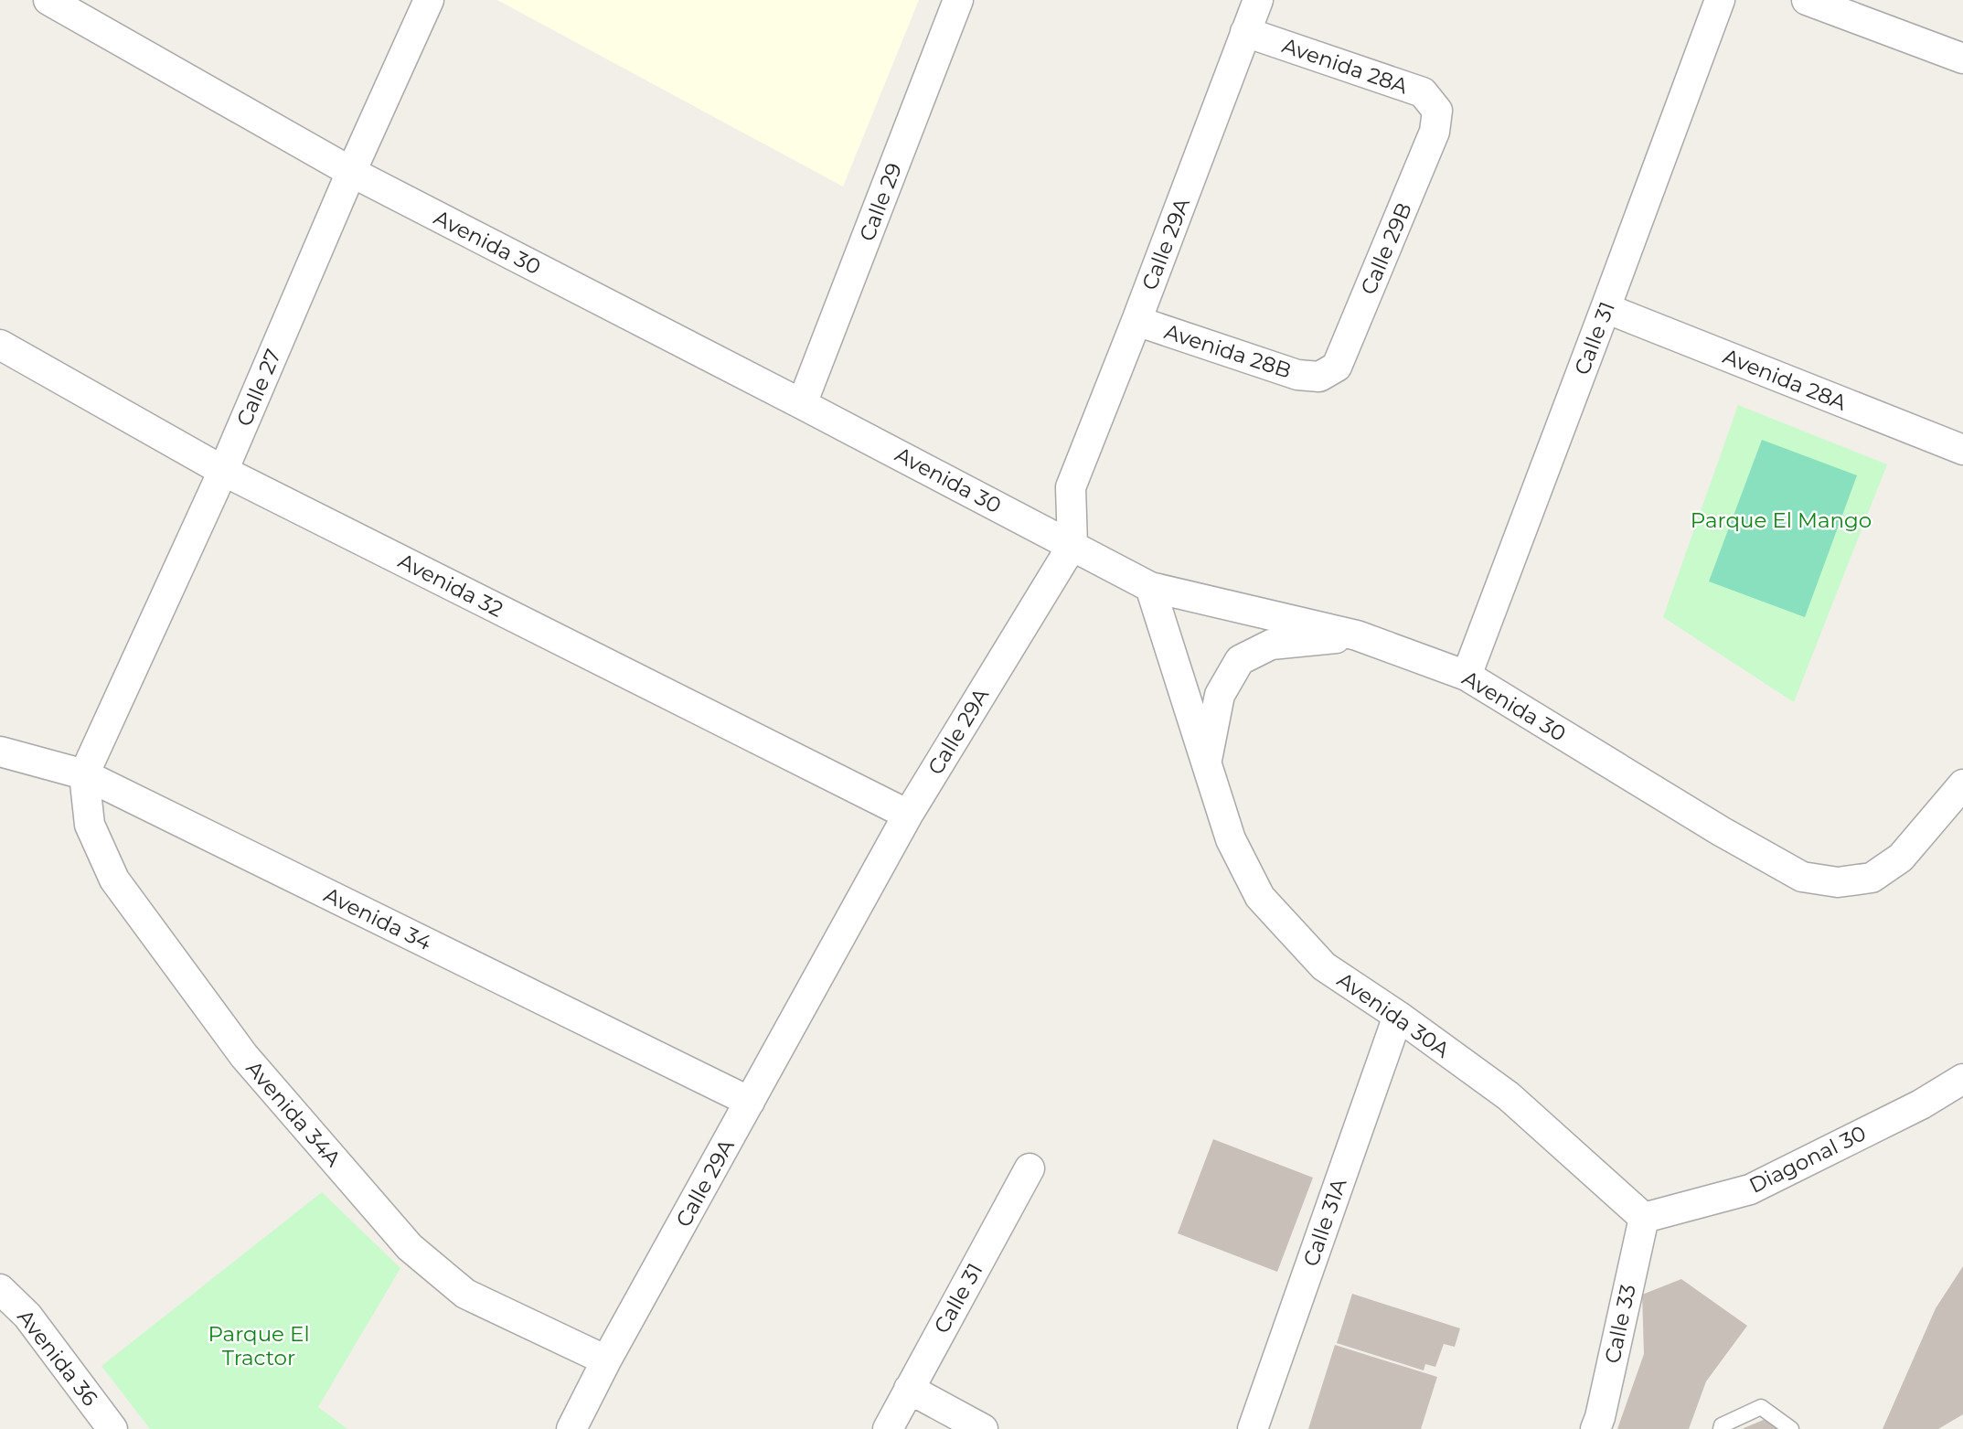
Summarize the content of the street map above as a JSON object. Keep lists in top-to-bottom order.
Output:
{
  "streets": {
    "street": [
      "Avenida 28A",
      "Calle 29",
      "Avenida 30",
      "Calle 29A",
      "Calle 29B",
      "Calle 31",
      "Avenida 28B",
      "Calle 27",
      "Avenida 32",
      "Avenida 34",
      "Avenida 30A",
      "Avenida 34A",
      "Diagonal 30",
      "Calle 31A",
      "Calle 33",
      "Avenida 36"
    ]
  },
  "crossings": [
    ["Avenida 28A", "Calle 29A"],
    ["Avenida 28A", "Calle 29B"],
    ["Avenida 28A", "Calle 31"],
    ["Calle 29", "Avenida 30"],
    ["Avenida 30", "Calle 29A"],
    ["Avenida 30", "Calle 31"],
    ["Avenida 30", "Calle 27"],
    ["Avenida 30", "Avenida 30A"],
    ["Calle 29A", "Avenida 28B"],
    ["Calle 29A", "Avenida 32"],
    ["Calle 29A", "Avenida 34"],
    ["Calle 29A", "Avenida 34A"],
    ["Calle 29B", "Avenida 28B"],
    ["Calle 27", "Avenida 32"],
    ["Calle 27", "Avenida 34"],
    ["Calle 27", "Avenida 34A"],
    ["Avenida 34", "Avenida 34A"],
    ["Avenida 30A", "Diagonal 30"],
    ["Avenida 30A", "Calle 31A"],
    ["Avenida 30A", "Calle 33"],
    ["Diagonal 30", "Calle 33"]
  ],
  "parks": ["Parque El Mango", "Parque El Tractor"]
}
